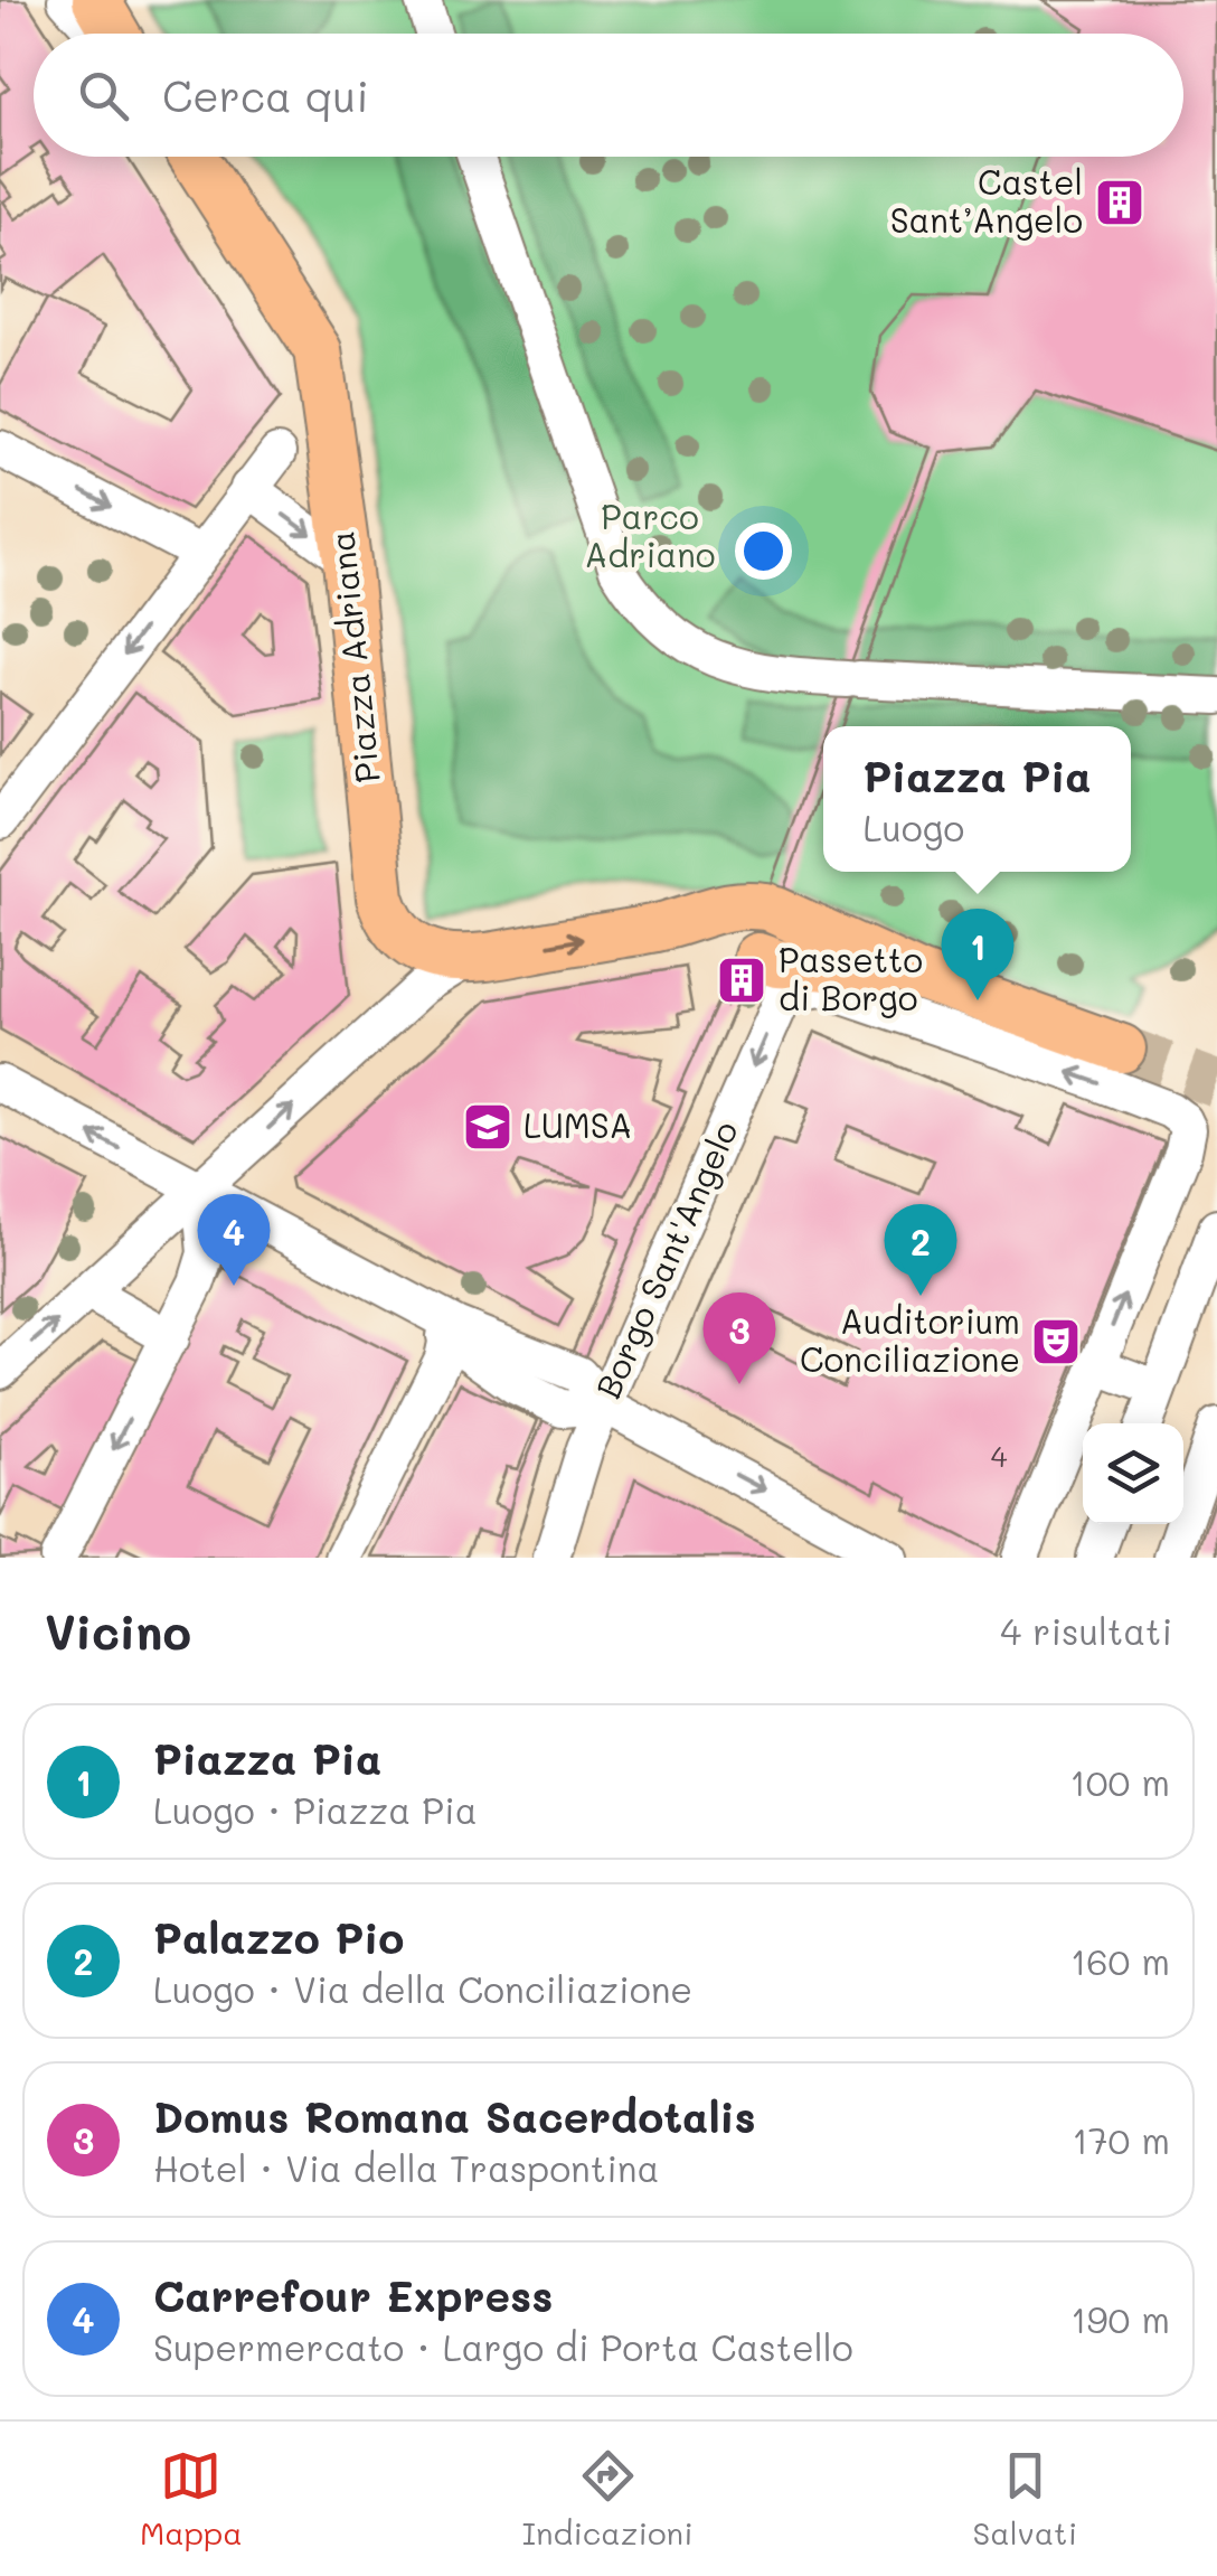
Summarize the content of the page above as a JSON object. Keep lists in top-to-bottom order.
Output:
{
  "streets": {
    "main road": ["Piazza Adriana"],
    "street": ["Borgo Sant'Angelo"]
  },
  "one_way": ["Borgo Sant'Angelo"],
  "parks": ["Parco Adriano"],
  "places": {
    "building": ["Castel Sant’Angelo", "Passetto di Borgo"],
    "school or university": ["LUMSA"],
    "theatre": ["Auditorium Conciliazione"]
  },
  "house_numbers": ["4"],
  "page": {
    "search": "Cerca qui",
    "popup": ["Piazza Pia", "Luogo"],
    "pins": [
      "1",
      "4",
      "2",
      "3"
    ],
    "heading": ["Vicino", "4 risultati"],
    "list": [
      {
        "mark": "1",
        "name": "Piazza Pia",
        "note": "Luogo · Piazza Pia",
        "value": "100 m"
      },
      {
        "mark": "2",
        "name": "Palazzo Pio",
        "note": "Luogo · Via della Conciliazione",
        "value": "160 m"
      },
      {
        "mark": "3",
        "name": "Domus Romana Sacerdotalis",
        "note": "Hotel · Via della Traspontina",
        "value": "170 m"
      },
      {
        "mark": "4",
        "name": "Carrefour Express",
        "note": "Supermercato · Largo di Porta Castello",
        "value": "190 m"
      }
    ],
    "nav": ["Mappa", "Indicazioni", "Salvati"]
  }
}
